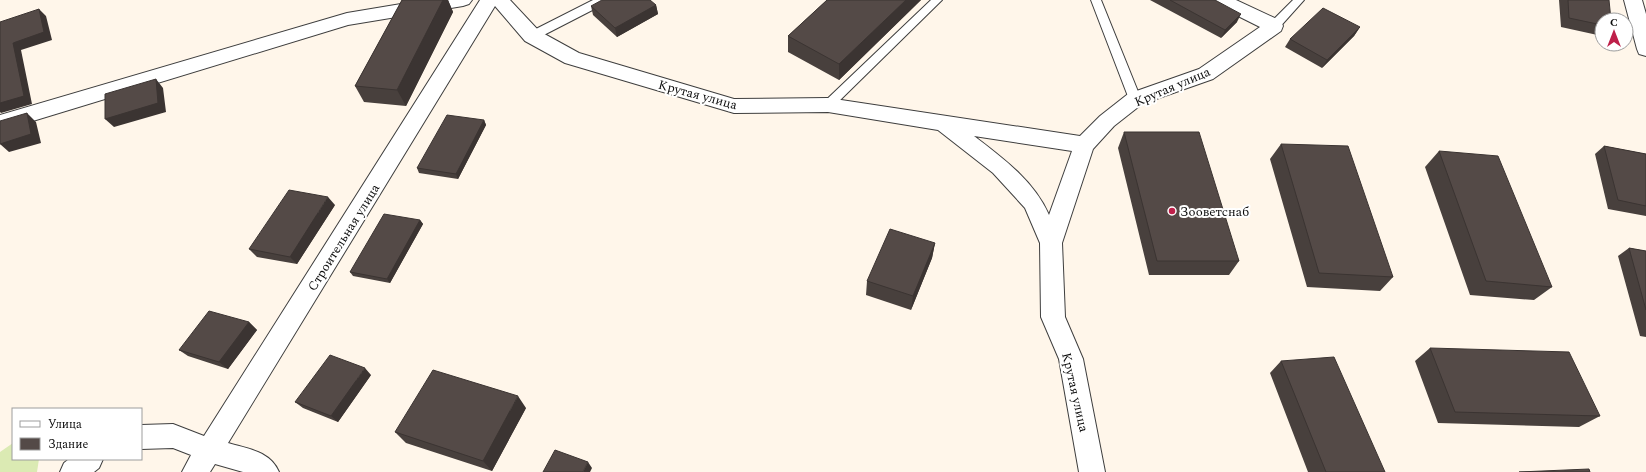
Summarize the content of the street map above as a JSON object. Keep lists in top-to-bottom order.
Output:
{
  "streets": {
    "street": ["Крутая улица", "Строительная улица"]
  },
  "places": ["Зооветснаб"],
  "legend": ["Улица", "Здание"],
  "north": "top"
}
